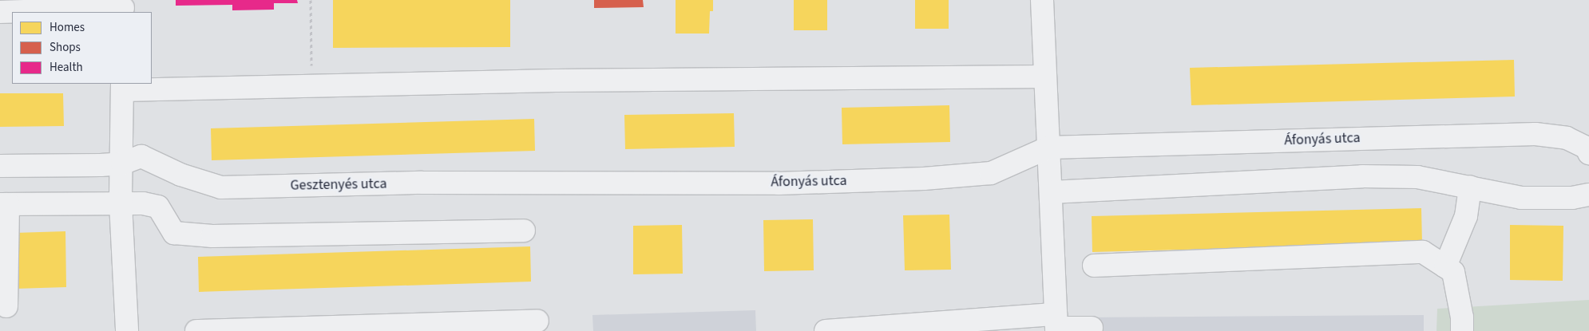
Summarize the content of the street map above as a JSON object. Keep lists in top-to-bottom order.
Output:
{
  "streets": {
    "street": ["Áfonyás utca", "Gesztenyés utca"]
  },
  "crossings": [
    ["Áfonyás utca", "Gesztenyés utca"]
  ],
  "legend": ["Homes", "Shops", "Health"]
}
